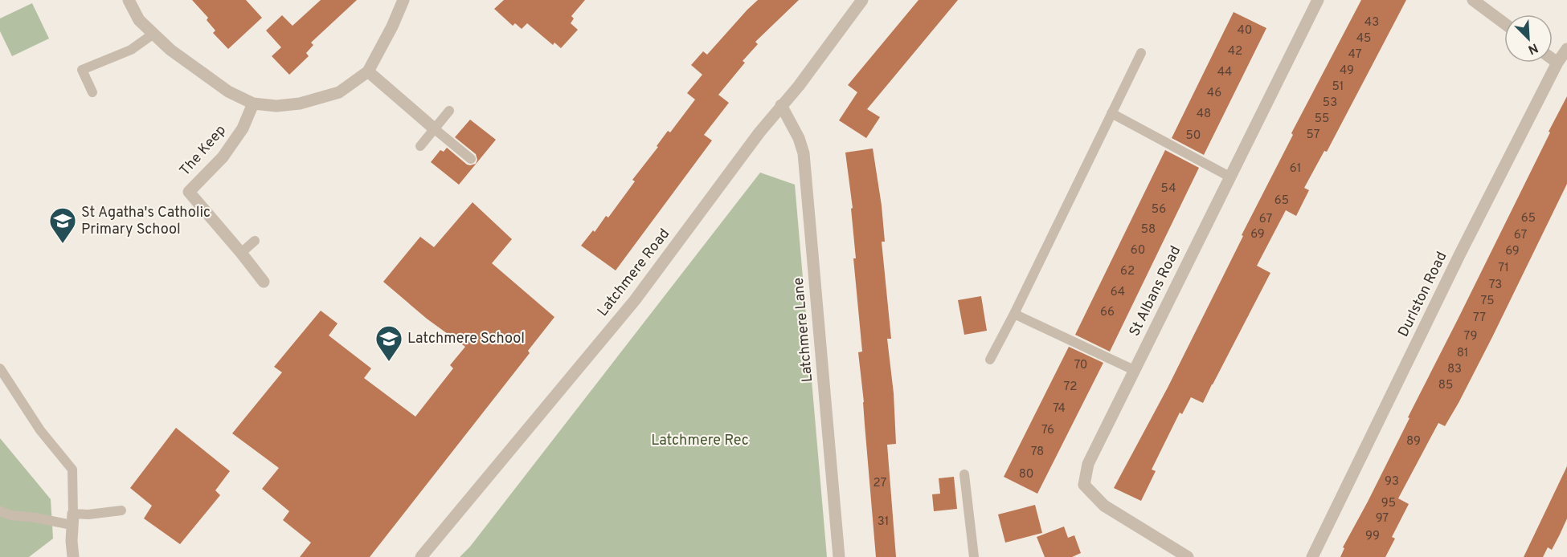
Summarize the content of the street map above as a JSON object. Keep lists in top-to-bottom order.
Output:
{
  "streets": {
    "street": [
      "The Keep",
      "Latchmere Road",
      "St Albans Road",
      "Durlston Road",
      "Latchmere Lane"
    ]
  },
  "crossings": [
    ["Latchmere Road", "Latchmere Lane"]
  ],
  "parks": ["Latchmere Rec"],
  "places": {
    "school or university": ["St Agatha's Catholic Primary School", "Latchmere School"]
  },
  "house_numbers": [
    "43",
    "40",
    "45",
    "42",
    "47",
    "49",
    "44",
    "51",
    "46",
    "53",
    "48",
    "55",
    "57",
    "50",
    "61",
    "54",
    "65",
    "56",
    "65",
    "67",
    "58",
    "69",
    "67",
    "60",
    "69",
    "71",
    "62",
    "73",
    "64",
    "75",
    "66",
    "77",
    "79",
    "81",
    "70",
    "83",
    "85",
    "72",
    "74",
    "76",
    "89",
    "78",
    "80",
    "93",
    "27",
    "95",
    "97",
    "31",
    "99"
  ],
  "north": "bottom right"
}
